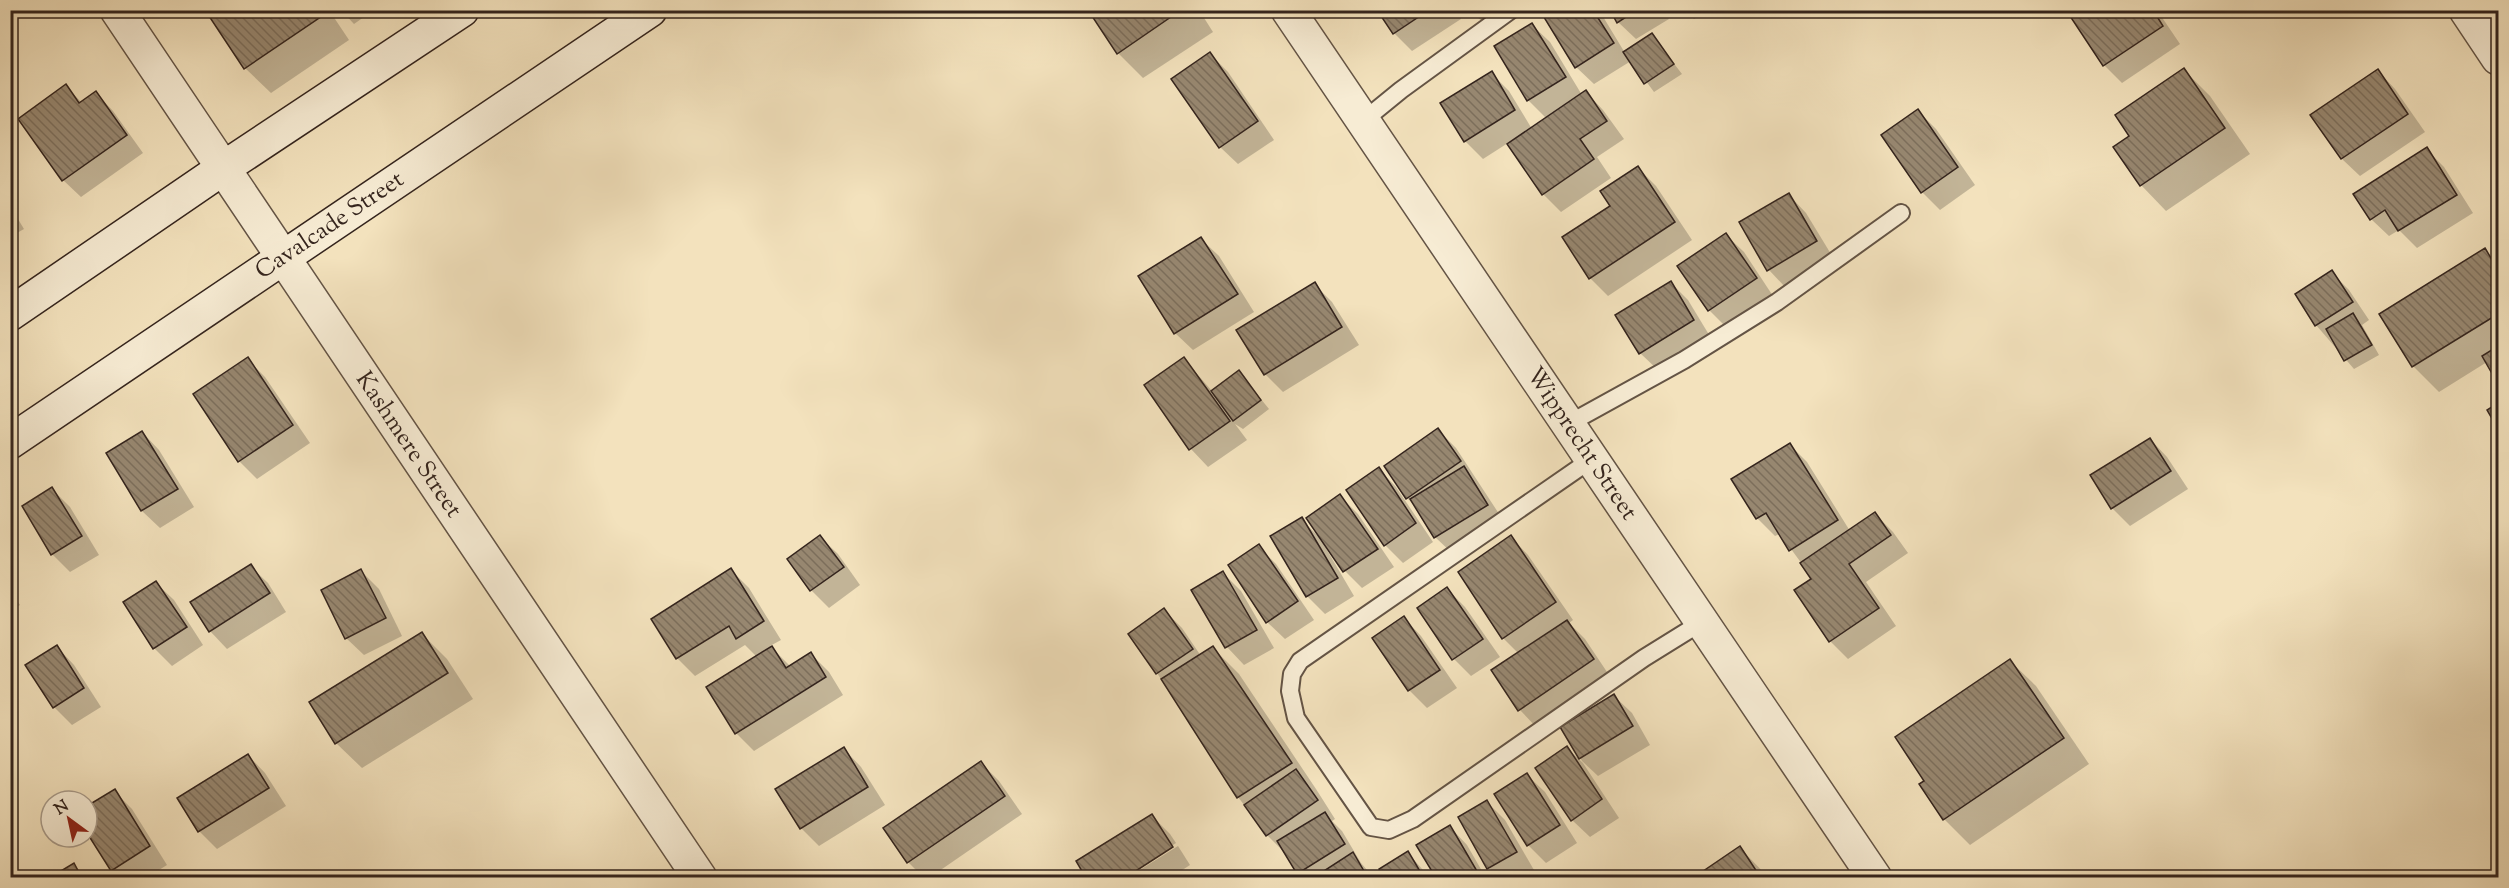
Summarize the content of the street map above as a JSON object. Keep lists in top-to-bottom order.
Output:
{
  "streets": {
    "street": ["Cavalcade Street", "Wipprecht Street", "Kashmere Street"]
  },
  "crossings": [
    ["Cavalcade Street", "Kashmere Street"]
  ],
  "north": "top left"
}
